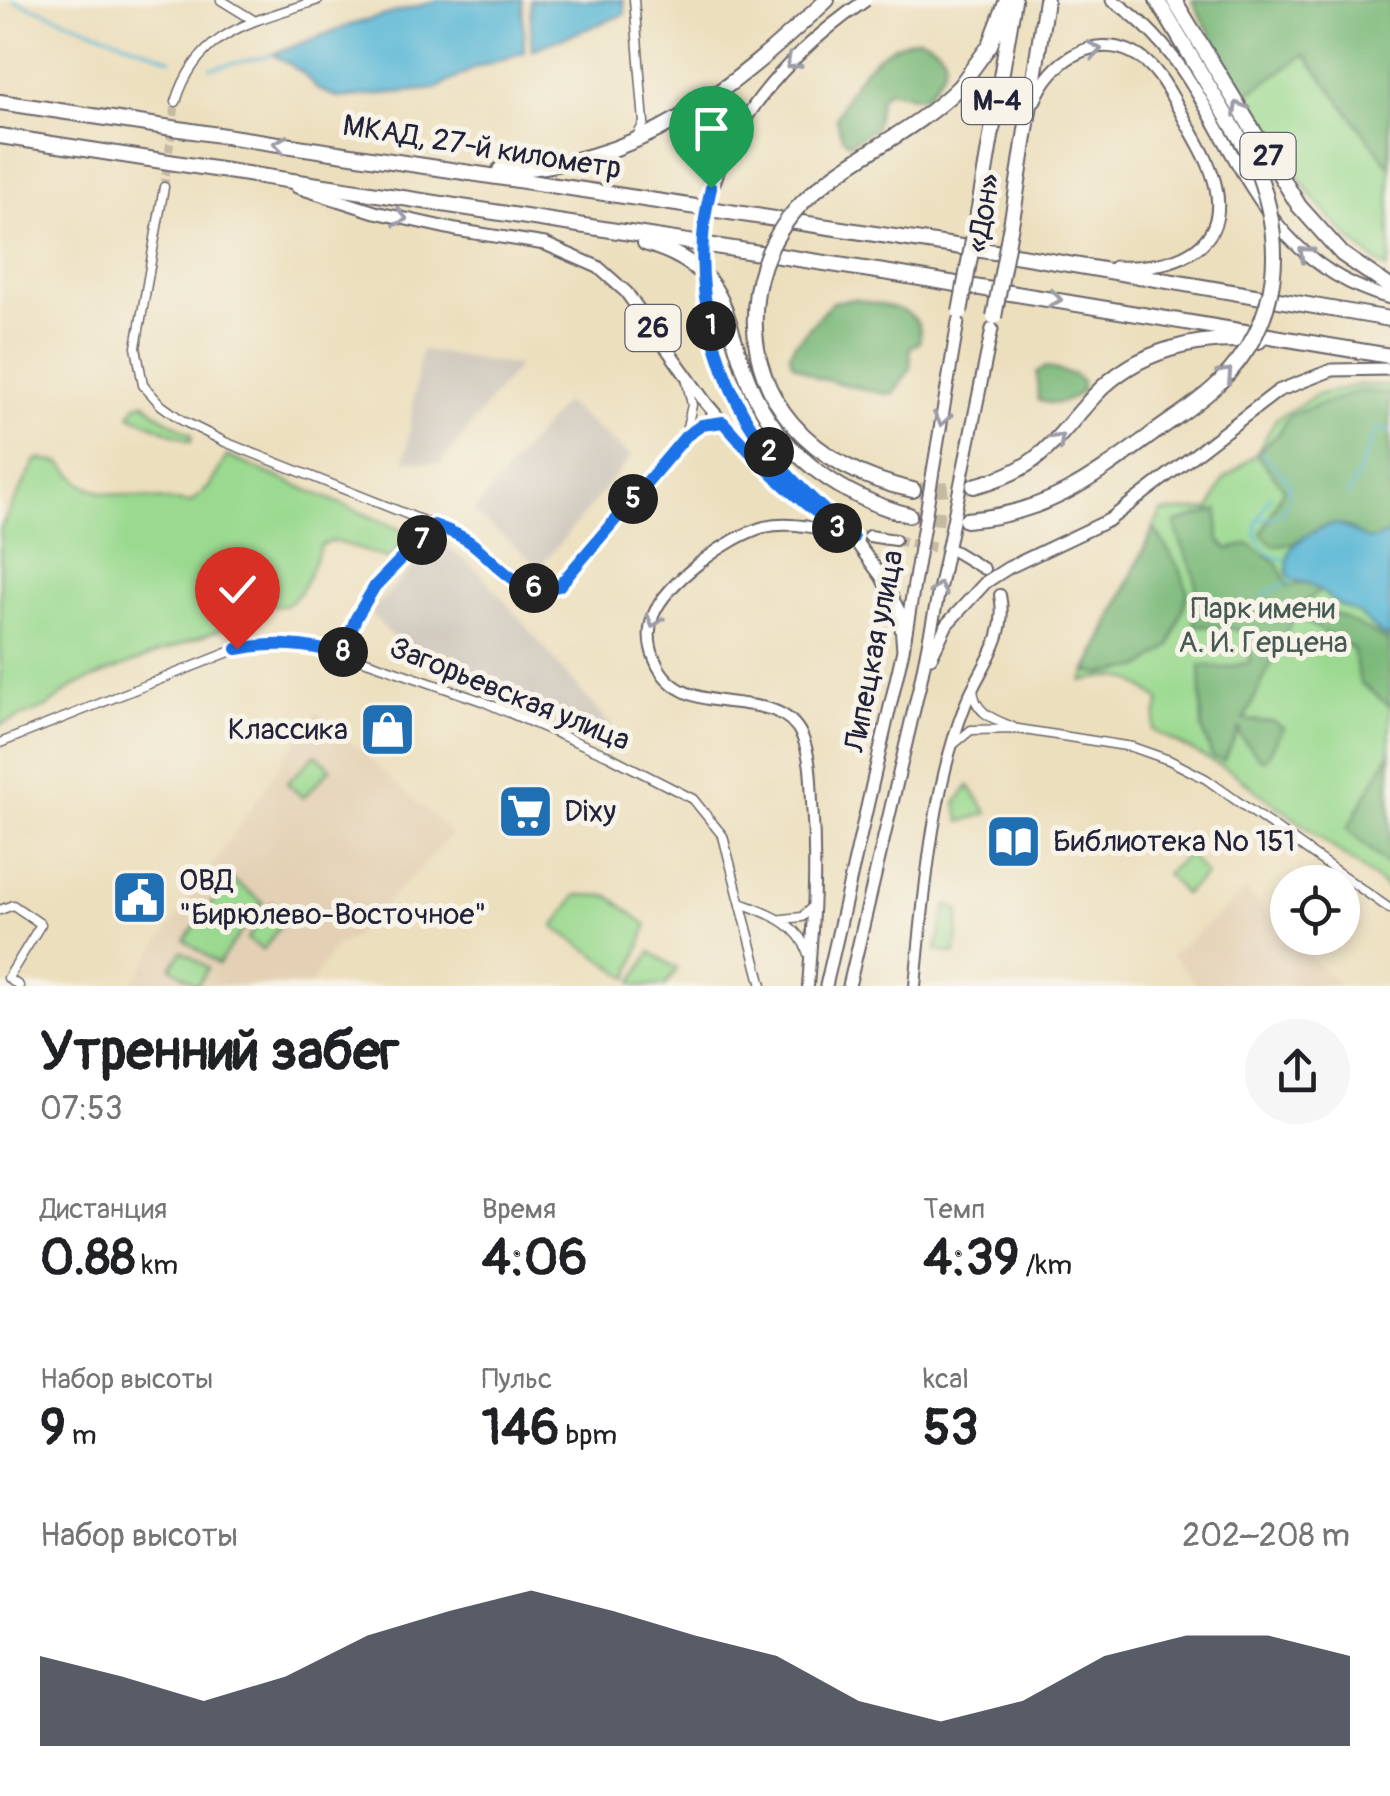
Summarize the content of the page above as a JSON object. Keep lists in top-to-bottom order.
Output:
{
  "streets": {
    "highway": [
      "М-4",
      "МКАД, 27-й километр",
      "27",
      "«Дон»"
    ],
    "main road": ["26", "Липецкая улица"],
    "street": ["Загорьевская улица"]
  },
  "crossings": [
    ["МКАД, 27-й километр", "26"],
    ["«Дон»", "Липецкая улица"],
    ["26", "Липецкая улица"]
  ],
  "parks": ["Парк имени А. И. Герцена"],
  "places": {
    "shop": ["Классика"],
    "supermarket": ["Dixy"],
    "library": ["Библиотека № 151"],
    "public building": ["ОВД \"Бирюлево-Восточное\""]
  },
  "page": {
    "pins": [
      "1",
      "2",
      "5",
      "3",
      "7",
      "6",
      "8"
    ],
    "heading": ["Утренний забег", "07:53"],
    "stats": [
      ["Дистанция", "0.88 km"],
      ["Время", "4:06"],
      ["Темп", "4:39 /km"],
      ["Набор высоты", "9 m"],
      ["Пульс", "146 bpm"],
      ["kcal", "53"]
    ],
    "chart": ["Набор высоты", "202–208 m"]
  }
}
